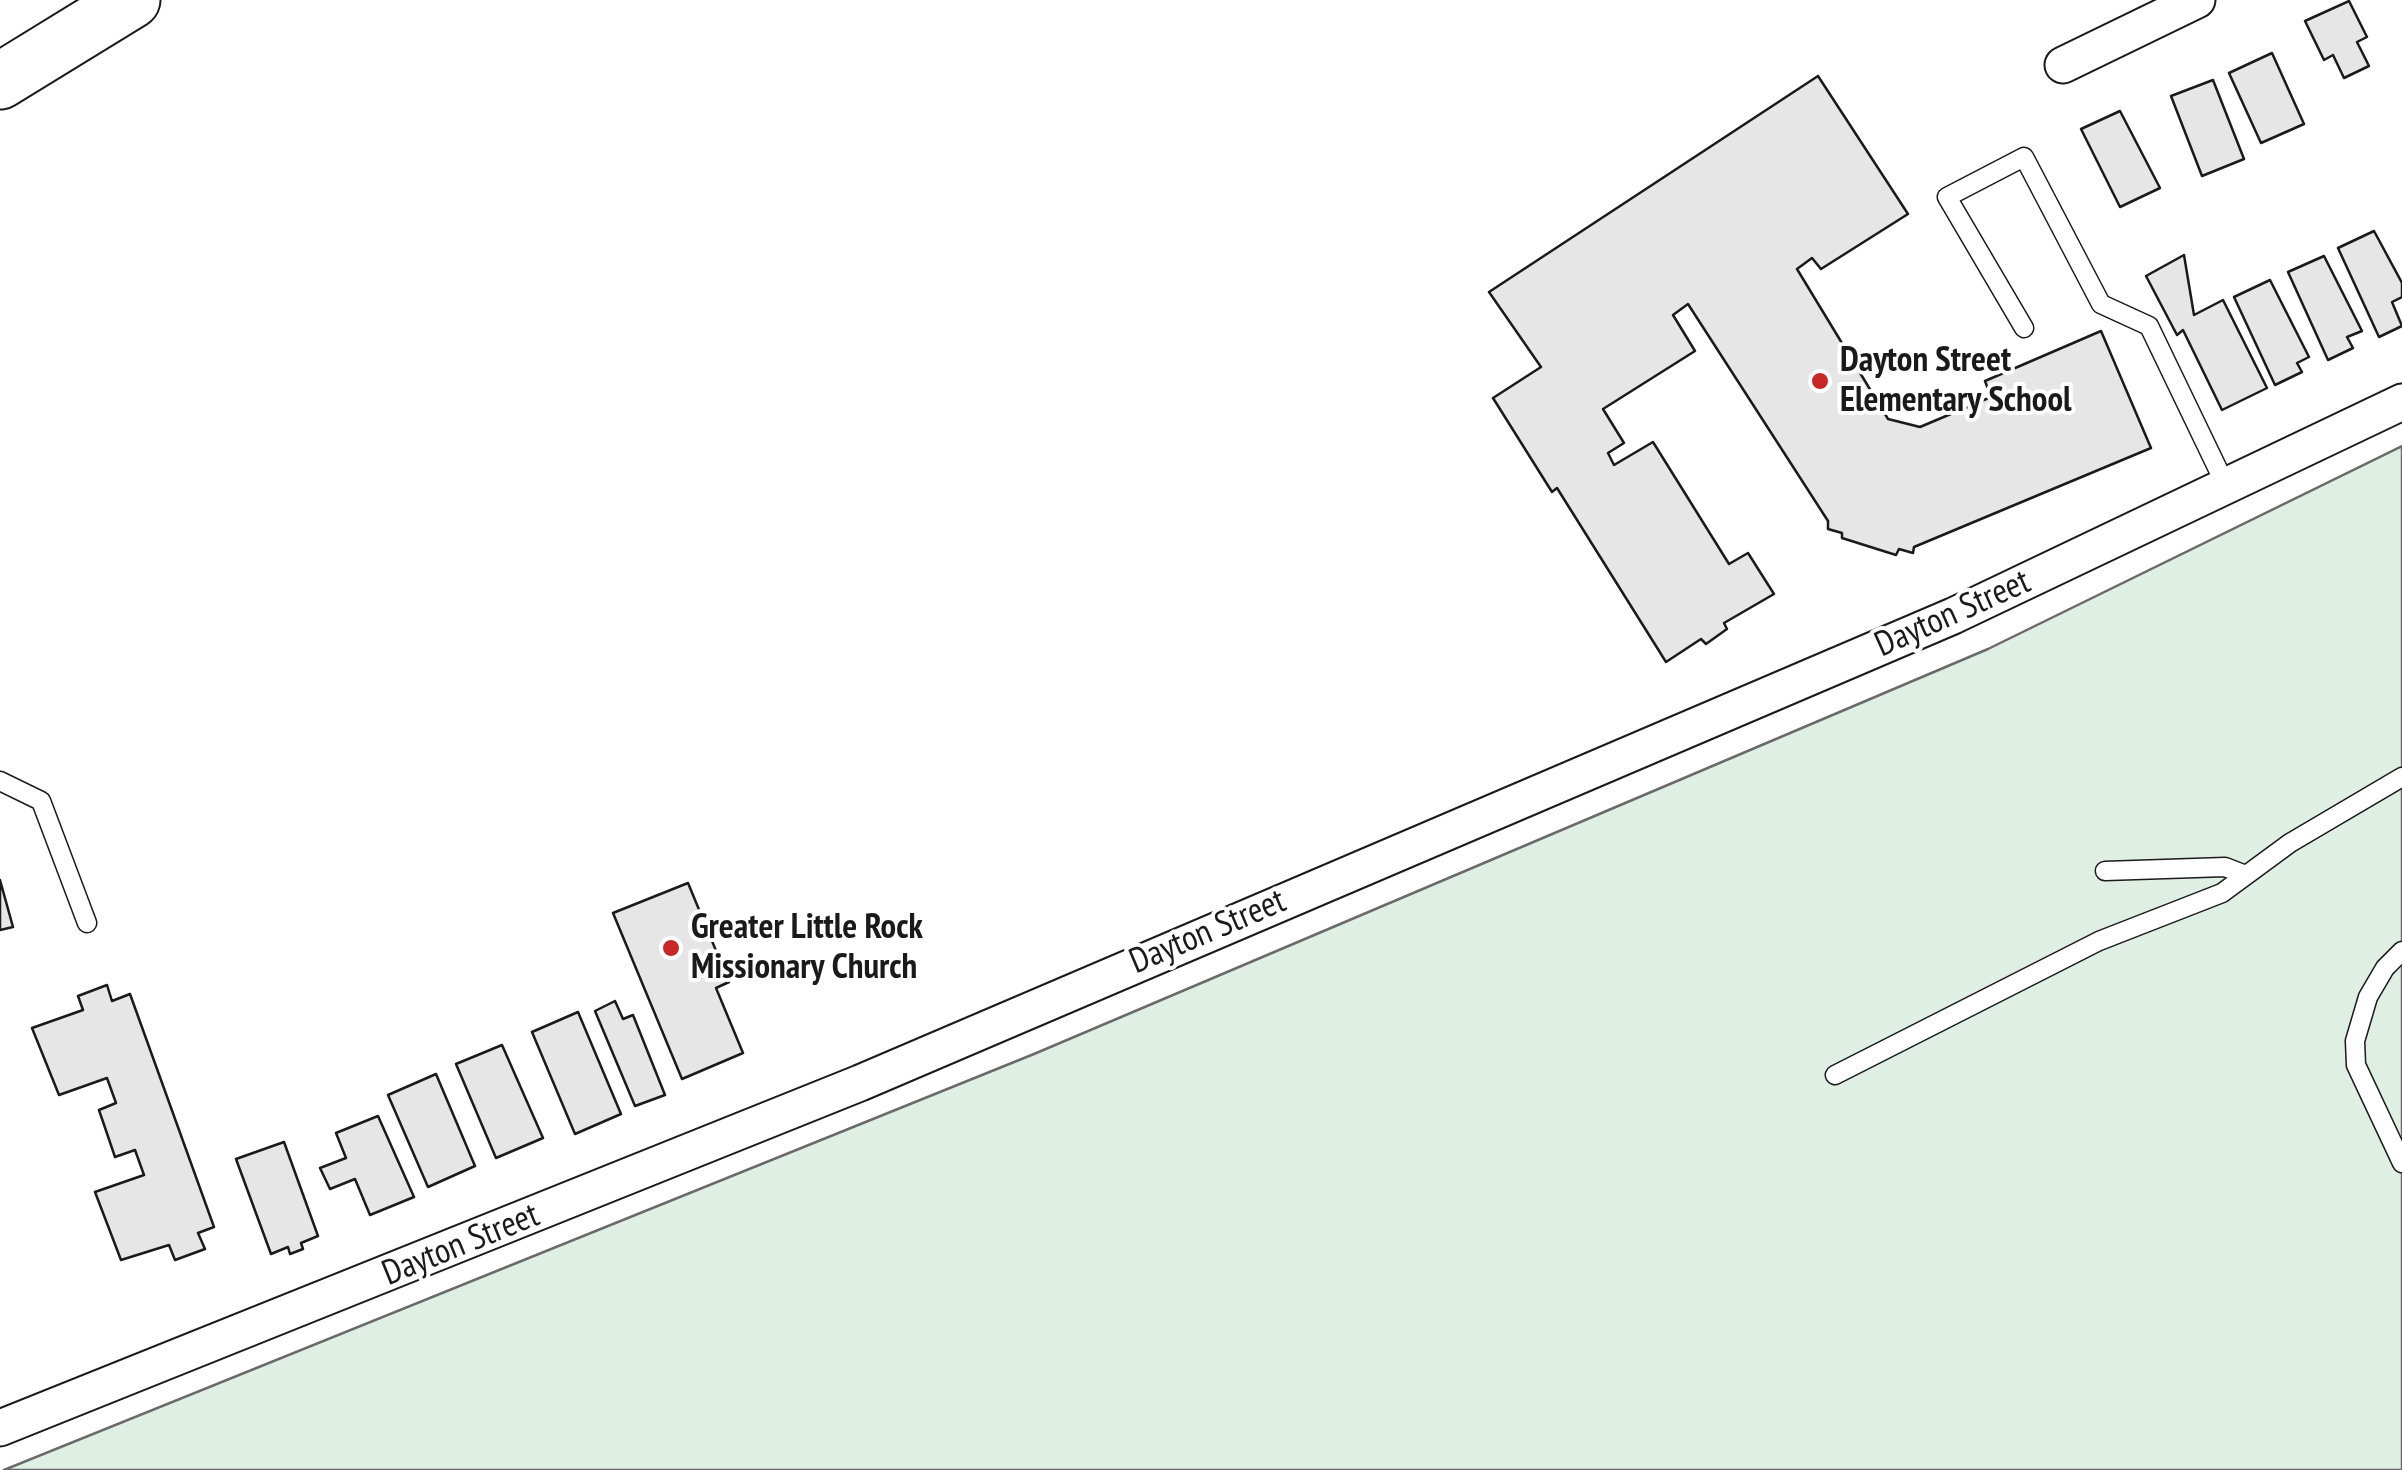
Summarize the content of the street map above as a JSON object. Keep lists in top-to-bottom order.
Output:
{
  "streets": {
    "street": ["Dayton Street"]
  },
  "places": ["Dayton Street Elementary School", "Greater Little Rock Missionary Church"]
}
